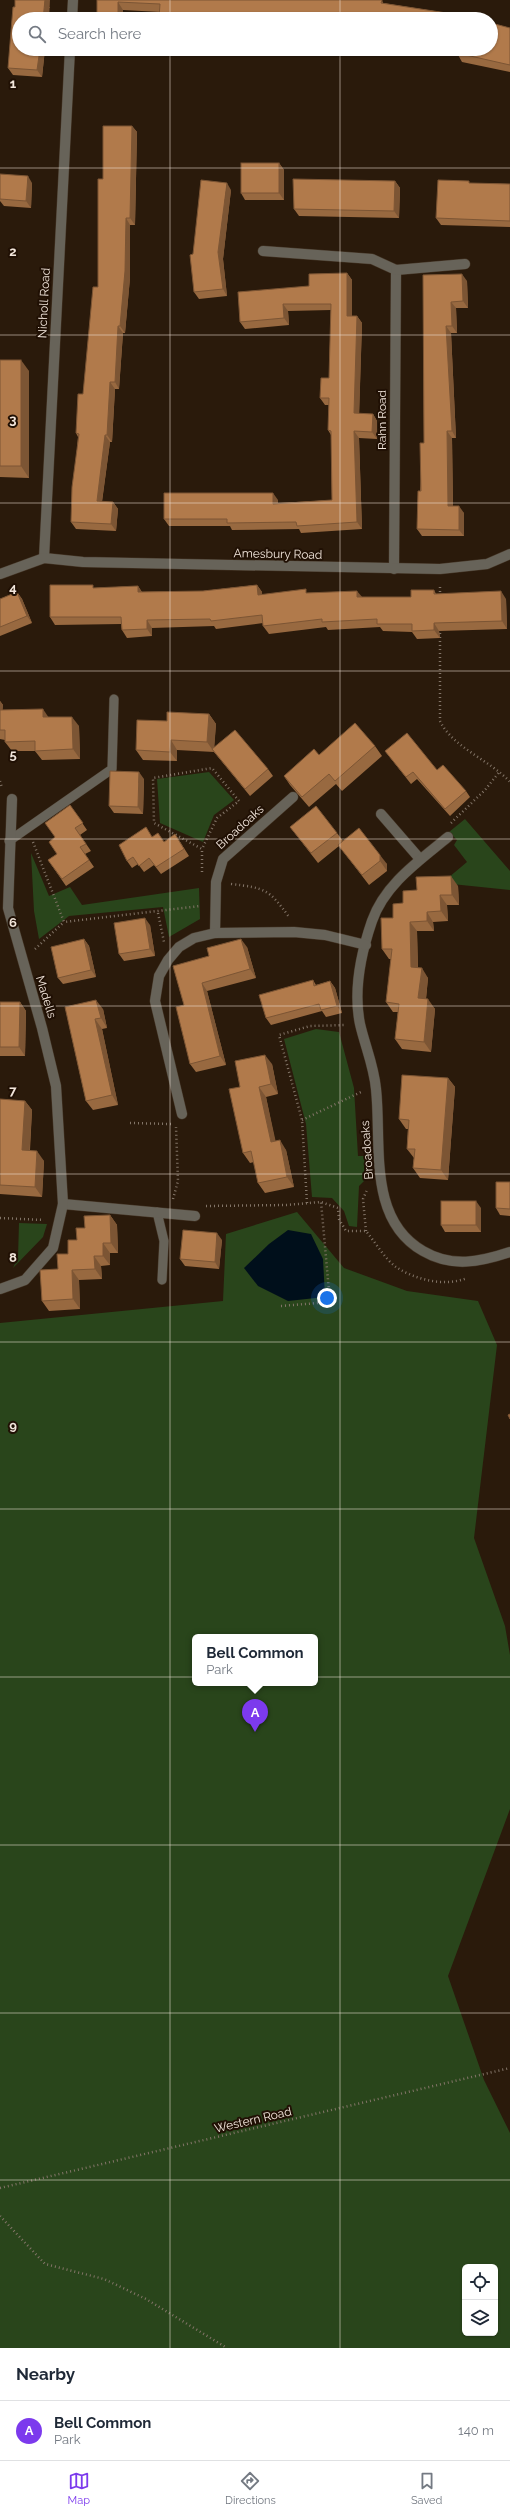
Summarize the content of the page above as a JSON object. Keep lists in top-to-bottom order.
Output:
{
  "streets": {
    "street": [
      "Nicholl Road",
      "Rahn Road",
      "Amesbury Road",
      "Broadoaks",
      "Madells"
    ],
    "path": ["Western Road"]
  },
  "crossings": [
    ["Nicholl Road", "Amesbury Road"],
    ["Rahn Road", "Amesbury Road"]
  ],
  "page": {
    "search": "Search here",
    "popup": ["Bell Common", "Park"],
    "pins": "A",
    "heading": "Nearby",
    "list": [
      {
        "mark": "A",
        "name": "Bell Common",
        "note": "Park",
        "value": "140 m"
      }
    ],
    "nav": ["Map", "Directions", "Saved"]
  },
  "grid": {
    "rows": [
      "1",
      "2",
      "3",
      "4",
      "5",
      "6",
      "7",
      "8",
      "9"
    ]
  }
}
